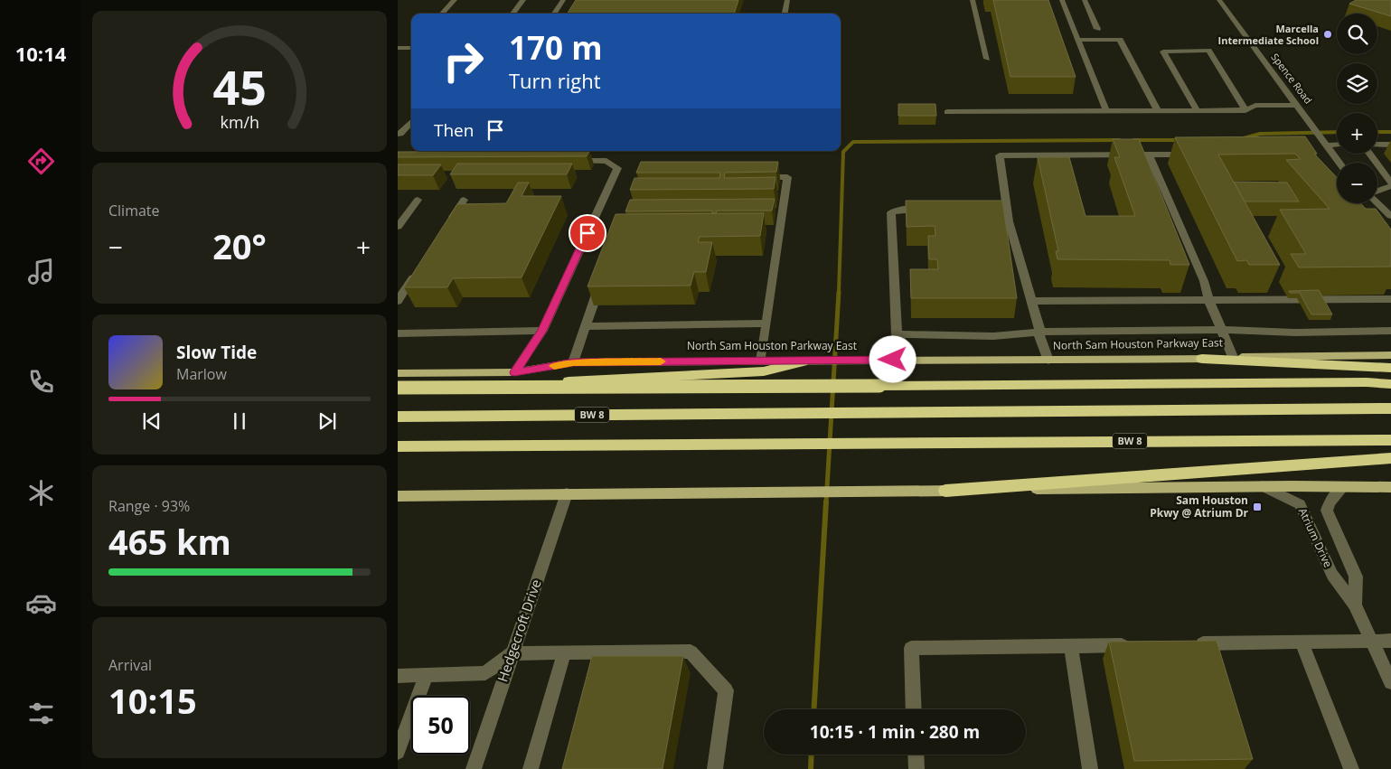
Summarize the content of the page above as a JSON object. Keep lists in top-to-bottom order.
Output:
{
  "streets": {
    "highway": ["BW 8"],
    "main road": ["North Sam Houston Parkway East"],
    "street": ["Spence Road", "Atrium Drive", "Hedgecroft Drive"]
  },
  "places": {
    "other": ["Marcella Intermediate School"],
    "transit": ["Sam Houston Pkwy @ Atrium Dr"]
  },
  "page": {
    "tabs": "10:14",
    "map_buttons": ["+", "−"],
    "turn": ["170 m", "Turn right"],
    "then": "Then",
    "tile": [
      "Climate",
      ["Range · 93%", "465 km"],
      ["Arrival", "10:15"]
    ],
    "heat": ["−", "20°", "+"],
    "song": ["Slow Tide", "Marlow"],
    "limit": "50",
    "trip": "10:15 · 1 min · 280 m",
    "gauge": ["45", "km/h"]
  }
}
